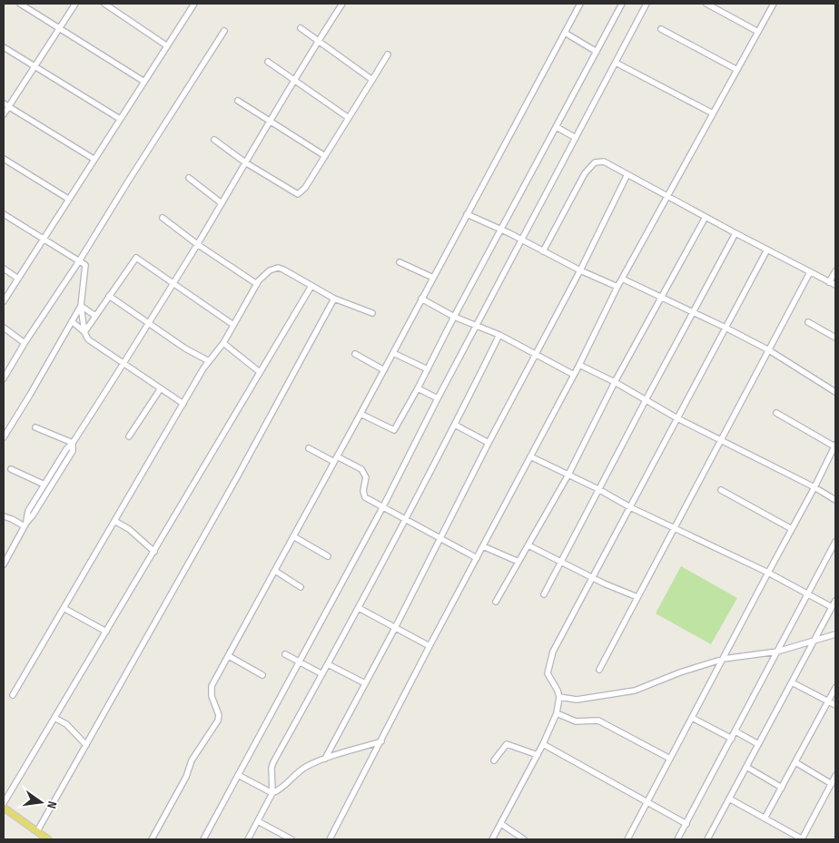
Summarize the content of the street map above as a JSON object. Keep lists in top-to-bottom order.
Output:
{
  "north": "right"
}
